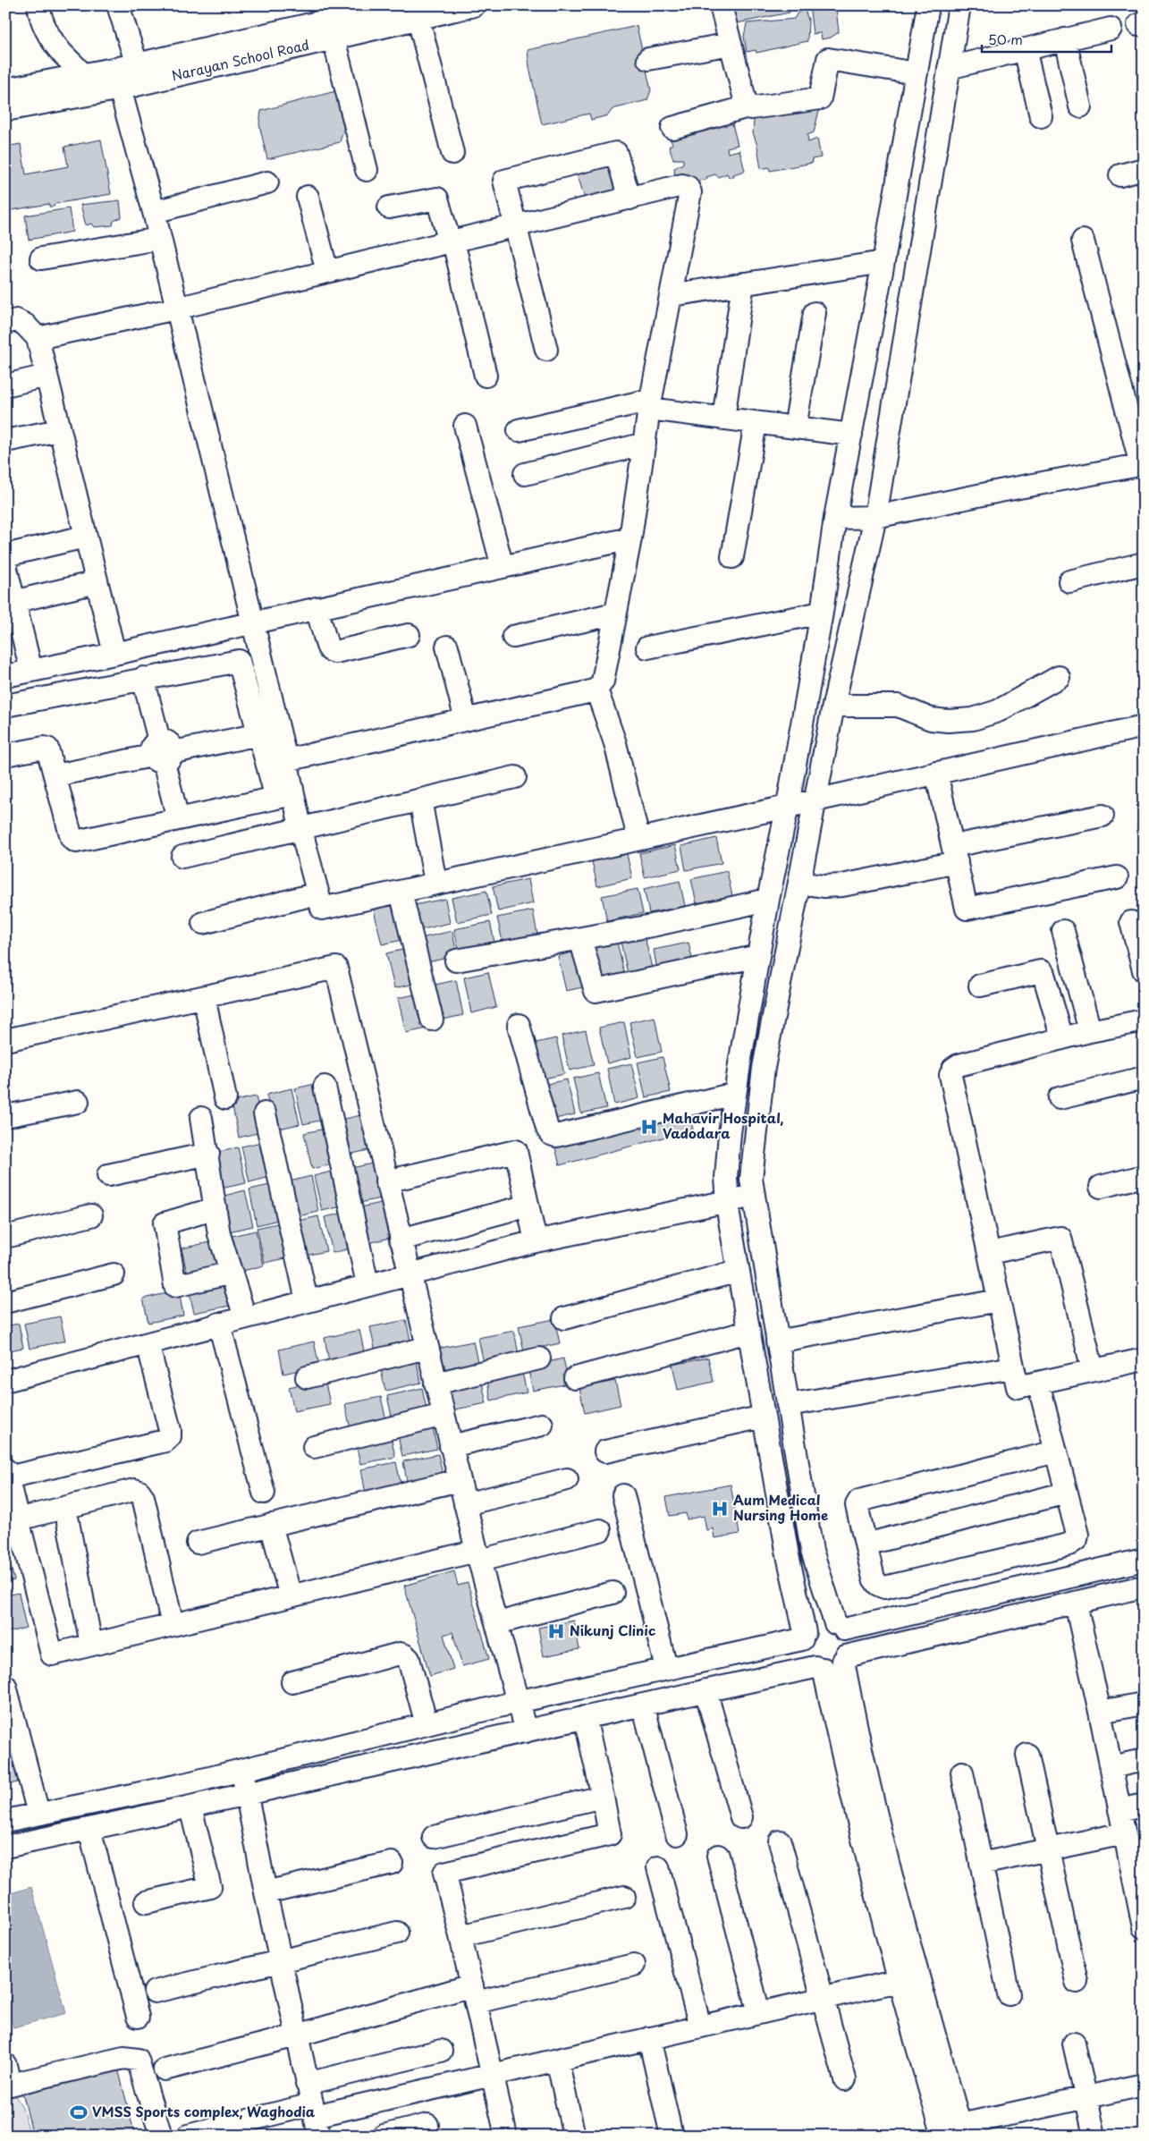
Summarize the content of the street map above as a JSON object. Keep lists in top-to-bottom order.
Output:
{
  "streets": {
    "street": ["Narayan School Road"]
  },
  "places": {
    "hospital": ["Mahavir Hospital, Vadodara", "Aum Medical Nursing Home", "Nikunj Clinic"],
    "sports": ["VMSS Sports complex, Waghodia"]
  },
  "scale_bar": "50 m"
}
